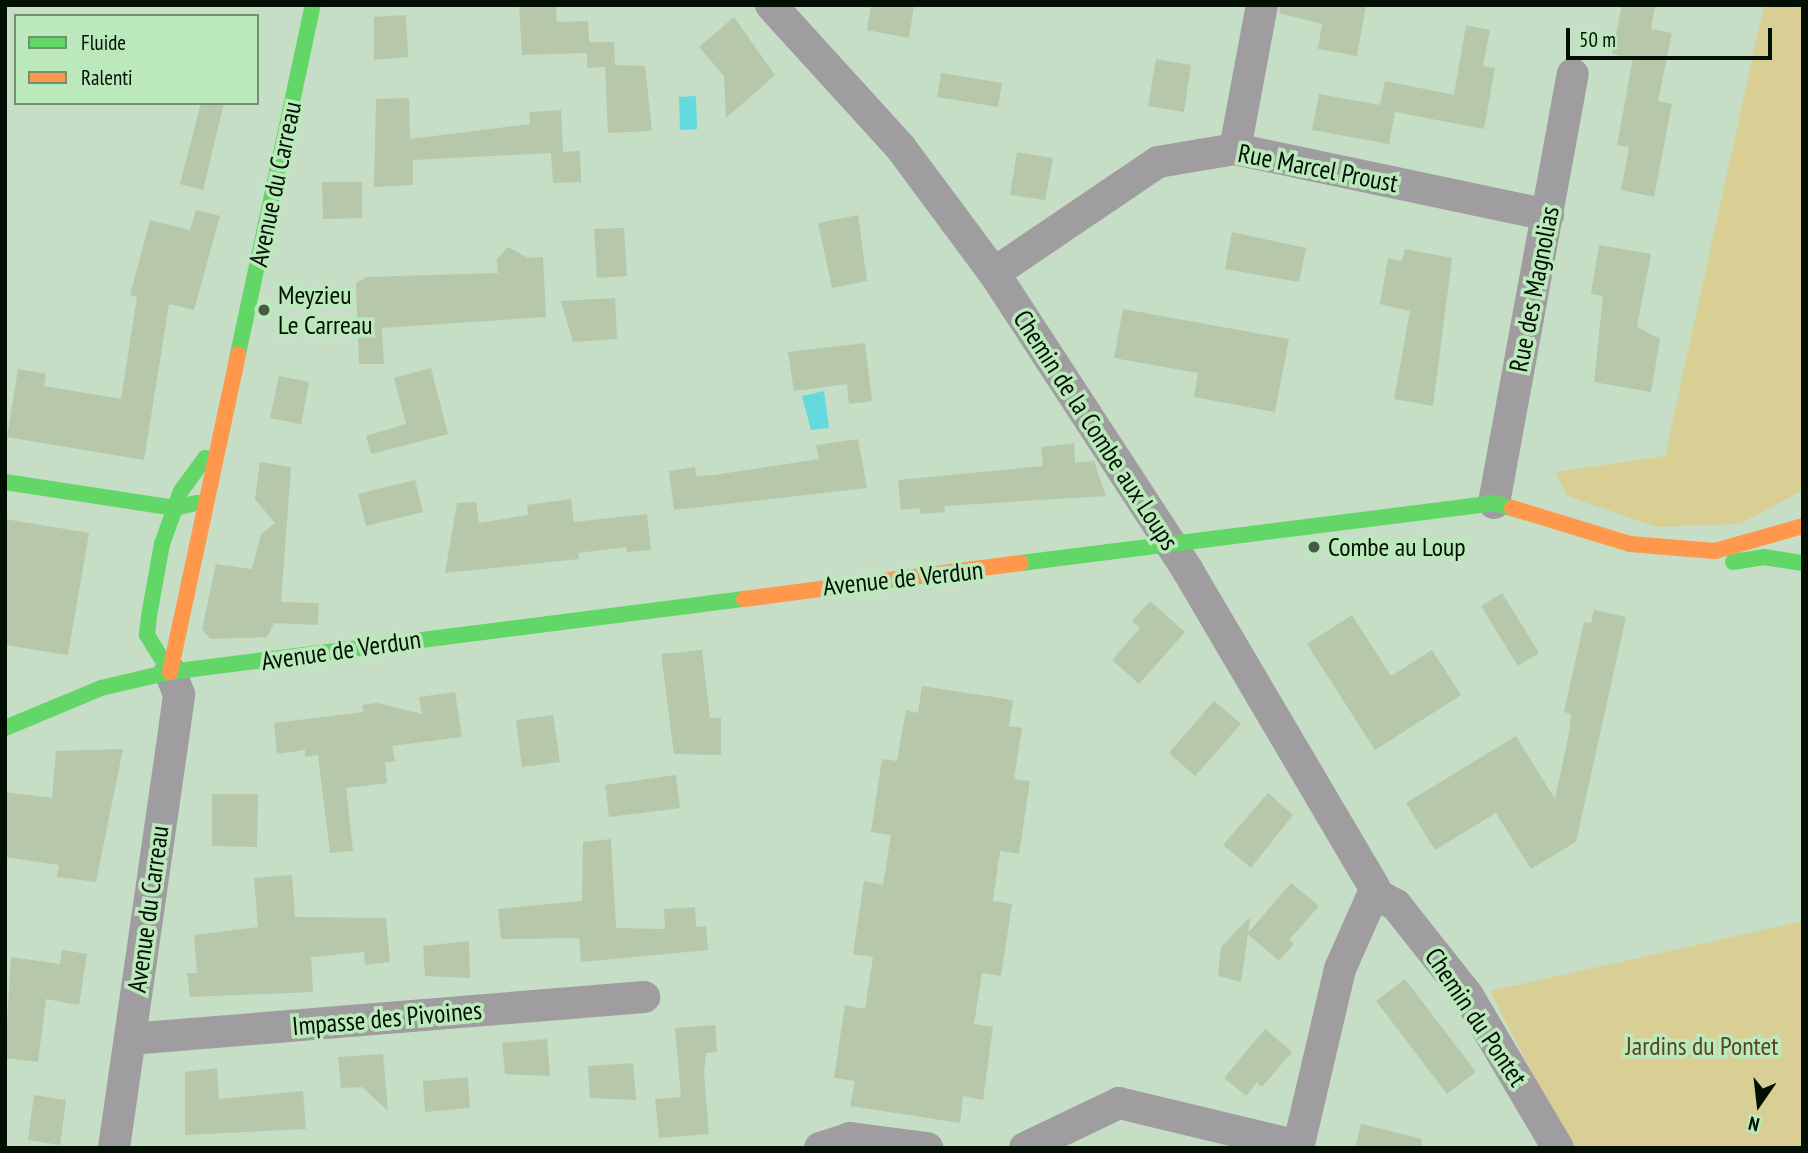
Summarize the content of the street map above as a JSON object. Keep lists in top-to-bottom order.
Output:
{
  "streets": {
    "main road": ["Avenue du Carreau", "Avenue de Verdun"],
    "street": [
      "Rue Marcel Proust",
      "Rue des Magnolias",
      "Chemin de la Combe aux Loups",
      "Chemin du Pontet",
      "Impasse des Pivoines"
    ]
  },
  "crossings": [
    ["Rue Marcel Proust", "Rue des Magnolias"],
    ["Rue Marcel Proust", "Chemin de la Combe aux Loups"],
    ["Avenue du Carreau", "Avenue de Verdun"],
    ["Avenue du Carreau", "Impasse des Pivoines"],
    ["Rue des Magnolias", "Avenue de Verdun"],
    ["Chemin de la Combe aux Loups", "Avenue de Verdun"],
    ["Chemin de la Combe aux Loups", "Chemin du Pontet"]
  ],
  "parks": ["Jardins du Pontet"],
  "places": ["Meyzieu Le Carreau", "Combe au Loup"],
  "legend": ["Fluide", "Ralenti"],
  "scale_bar": "50 m",
  "north": "bottom"
}
